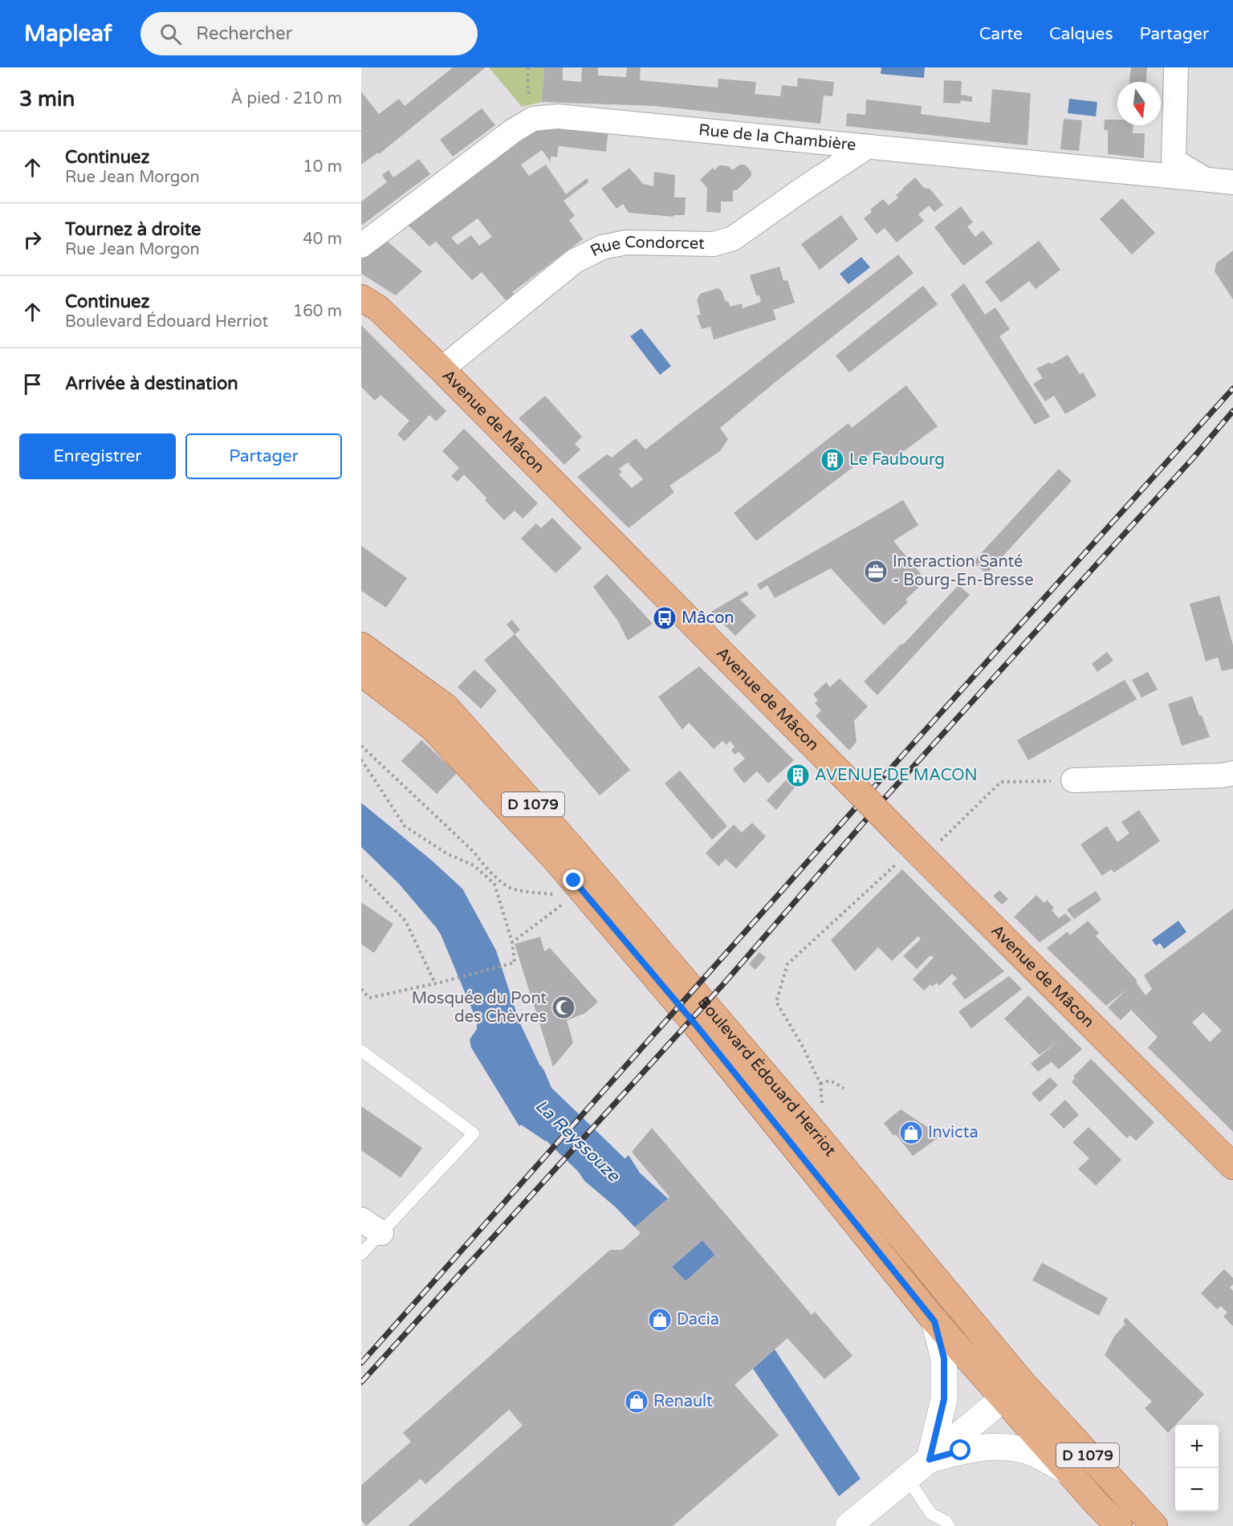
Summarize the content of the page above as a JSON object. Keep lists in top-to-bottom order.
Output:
{
  "streets": {
    "main road": ["Avenue de Mâcon", "D 1079", "Boulevard Édouard Herriot"],
    "street": ["Rue de la Chambière", "Rue Condorcet"]
  },
  "crossings": [
    ["Rue de la Chambière", "Rue Condorcet"],
    ["Rue Condorcet", "Avenue de Mâcon"]
  ],
  "water": ["La Reyssouze"],
  "places": {
    "building": ["Le Faubourg", "AVENUE DE MACON"],
    "office": ["Interaction Santé - Bourg-En-Bresse"],
    "bus stop": ["Mâcon"],
    "mosque": ["Mosquée du Pont des Chèvres"],
    "shop": ["Invicta", "Dacia", "Renault"]
  },
  "north": "bottom",
  "page": {
    "header": "Mapleaf",
    "search": "Rechercher",
    "nav": ["Carte", "Calques", "Partager"],
    "heading": ["3 min", "À pied · 210 m"],
    "list": [
      ["Continuez", "Rue Jean Morgon", "10 m"],
      ["Tournez à droite", "Rue Jean Morgon", "40 m"],
      ["Continuez", "Boulevard Édouard Herriot", "160 m"],
      "Arrivée à destination"
    ],
    "buttons": ["Enregistrer", "Partager"],
    "map_buttons": ["+", "−"]
  }
}
